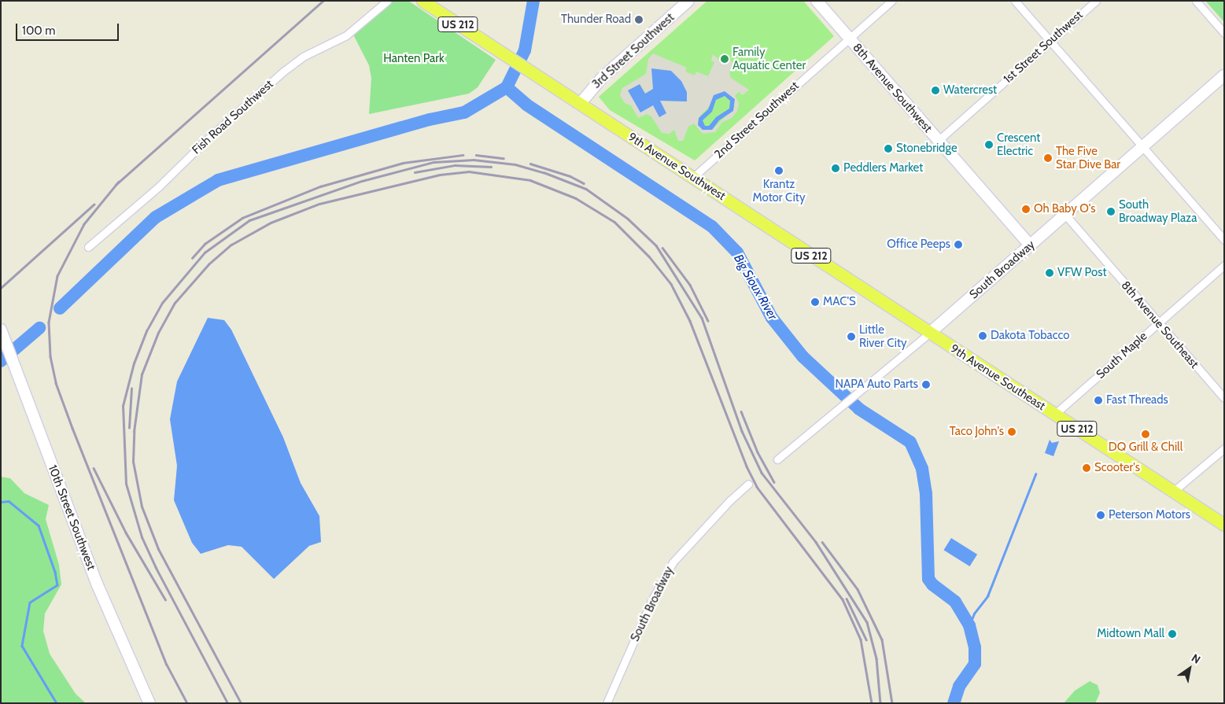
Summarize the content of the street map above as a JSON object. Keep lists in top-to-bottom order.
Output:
{
  "streets": {
    "main road": ["US 212", "9th Avenue Southwest", "9th Avenue Southeast"],
    "street": [
      "1st Street Southwest",
      "3rd Street Southwest",
      "8th Avenue Southwest",
      "Fish Road Southwest",
      "2nd Street Southwest",
      "South Broadway",
      "8th Avenue Southeast",
      "South Maple",
      "10th Street Southwest"
    ]
  },
  "crossings": [
    ["1st Street Southwest", "8th Avenue Southwest"],
    ["3rd Street Southwest", "9th Avenue Southwest"],
    ["8th Avenue Southwest", "2nd Street Southwest"],
    ["8th Avenue Southwest", "South Broadway"],
    ["2nd Street Southwest", "9th Avenue Southwest"],
    ["9th Avenue Southwest", "South Broadway"],
    ["9th Avenue Southwest", "9th Avenue Southeast"],
    ["South Broadway", "8th Avenue Southeast"],
    ["South Broadway", "9th Avenue Southeast"],
    ["8th Avenue Southeast", "South Maple"],
    ["South Maple", "9th Avenue Southeast"]
  ],
  "water": ["Big Sioux River"],
  "parks": ["Hanten Park"],
  "places": [
    "Thunder Road",
    "Family Aquatic Center",
    "Watercrest",
    "Crescent Electric",
    "Stonebridge",
    "The Five Star Dive Bar",
    "Peddlers Market",
    "Krantz Motor City",
    "Oh Baby O's",
    "South Broadway Plaza",
    "Office Peeps",
    "VFW Post",
    "MAC'S",
    "Dakota Tobacco",
    "Little River City",
    "NAPA Auto Parts",
    "Fast Threads",
    "Taco John's",
    "DQ Grill & Chill",
    "Scooter's",
    "Peterson Motors",
    "Midtown Mall"
  ],
  "scale_bar": "100 m",
  "north": "top right"
}
